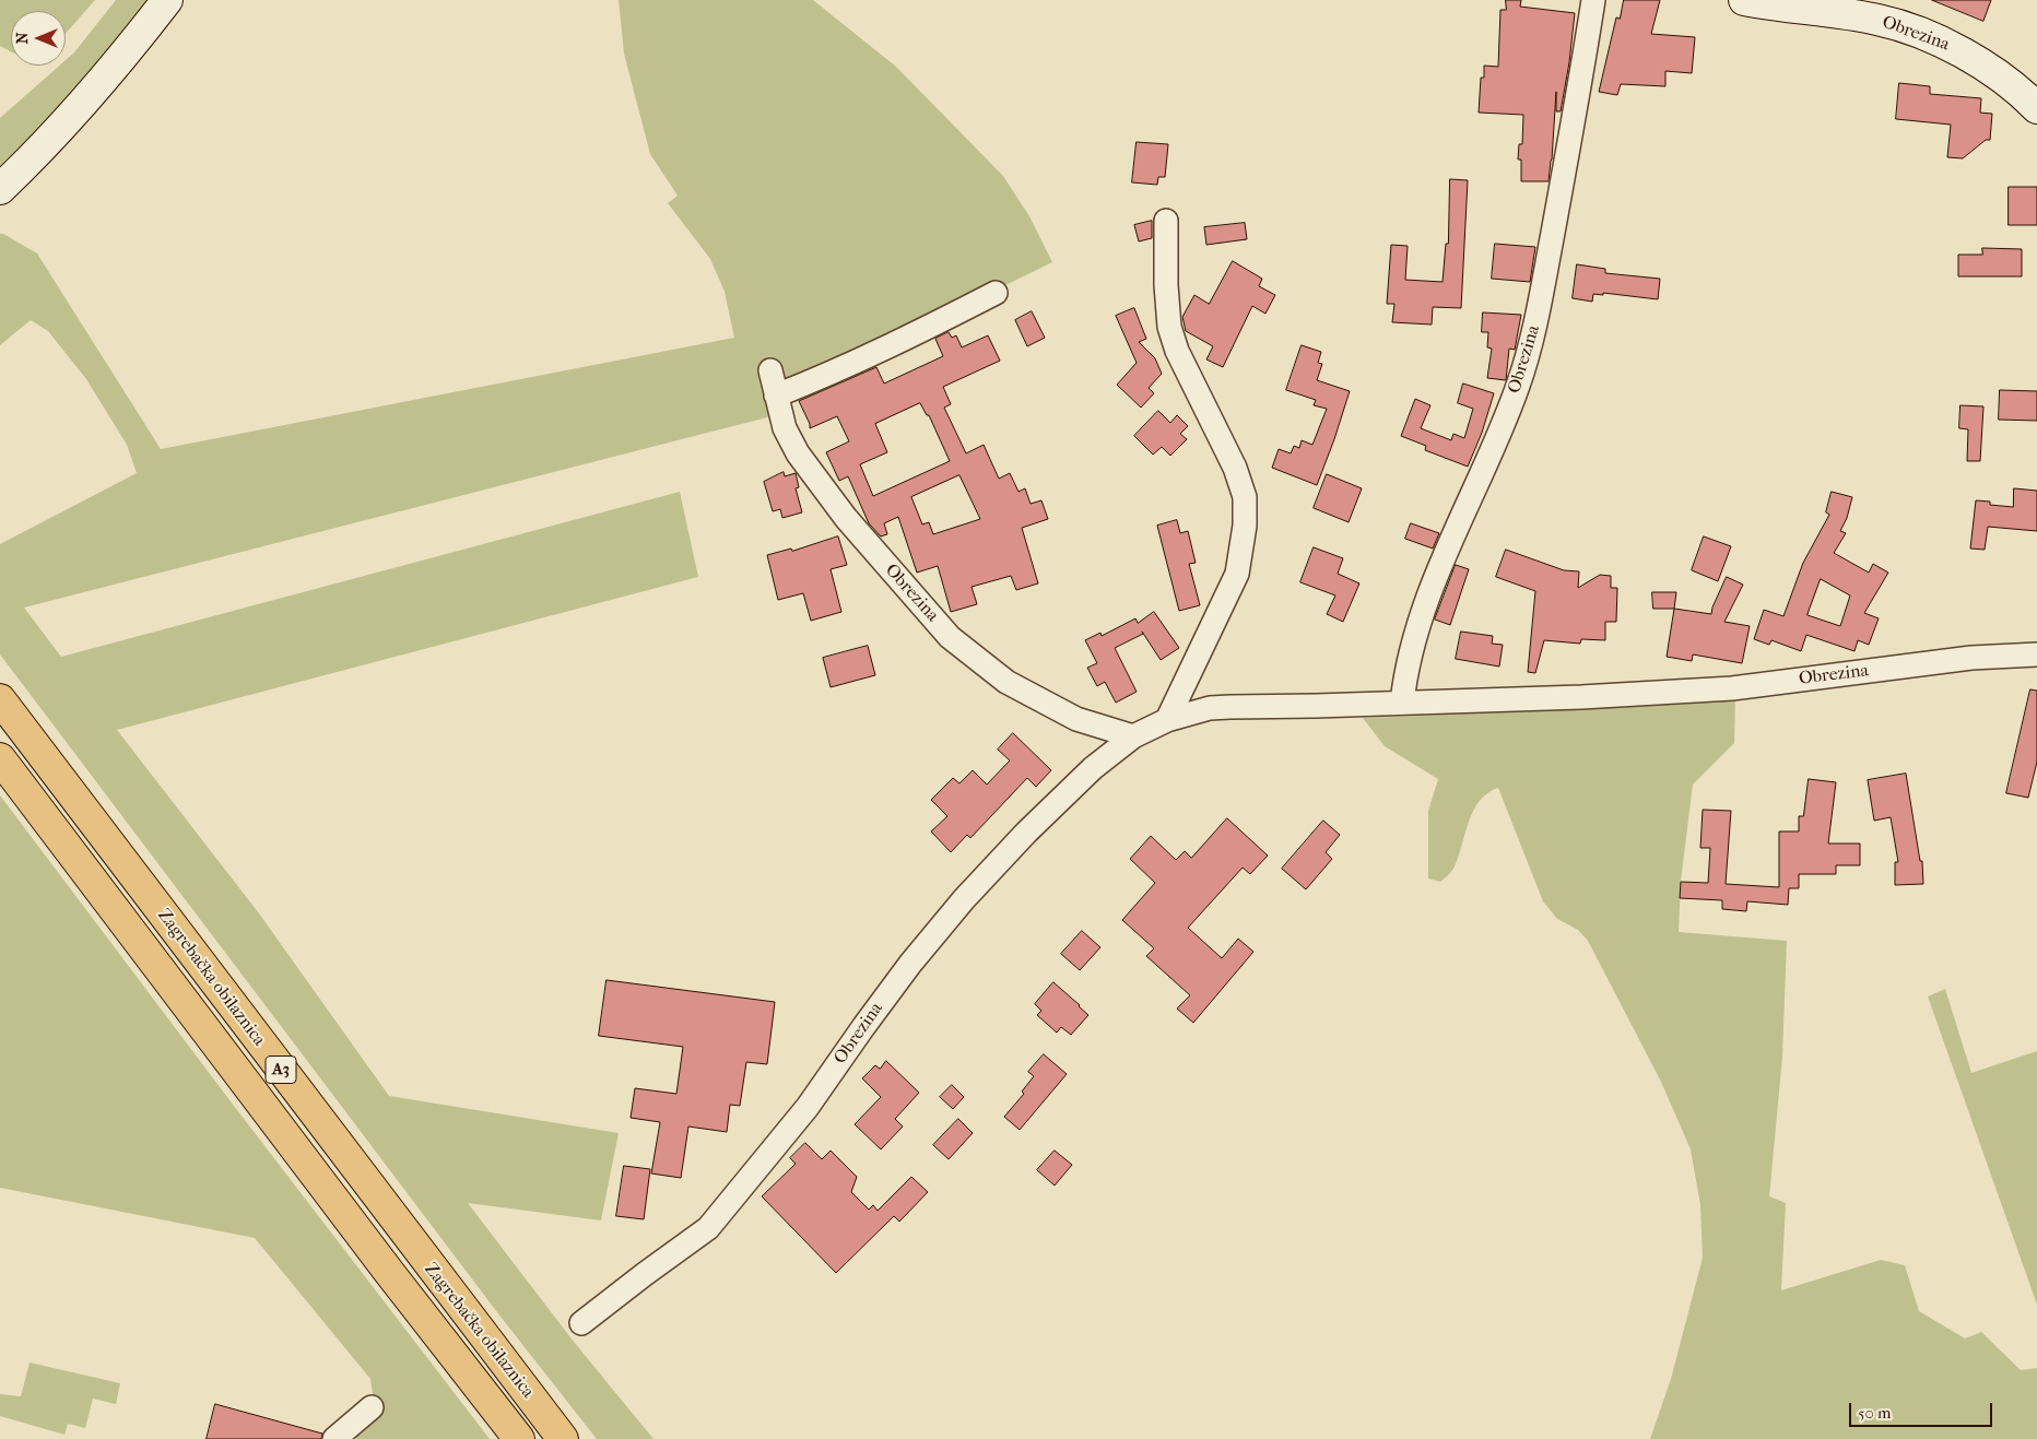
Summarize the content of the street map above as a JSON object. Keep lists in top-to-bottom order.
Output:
{
  "streets": {
    "highway": ["Zagrebačka obilaznica", "A3"],
    "street": ["Obrezina"]
  },
  "scale_bar": "50 m",
  "north": "left"
}
